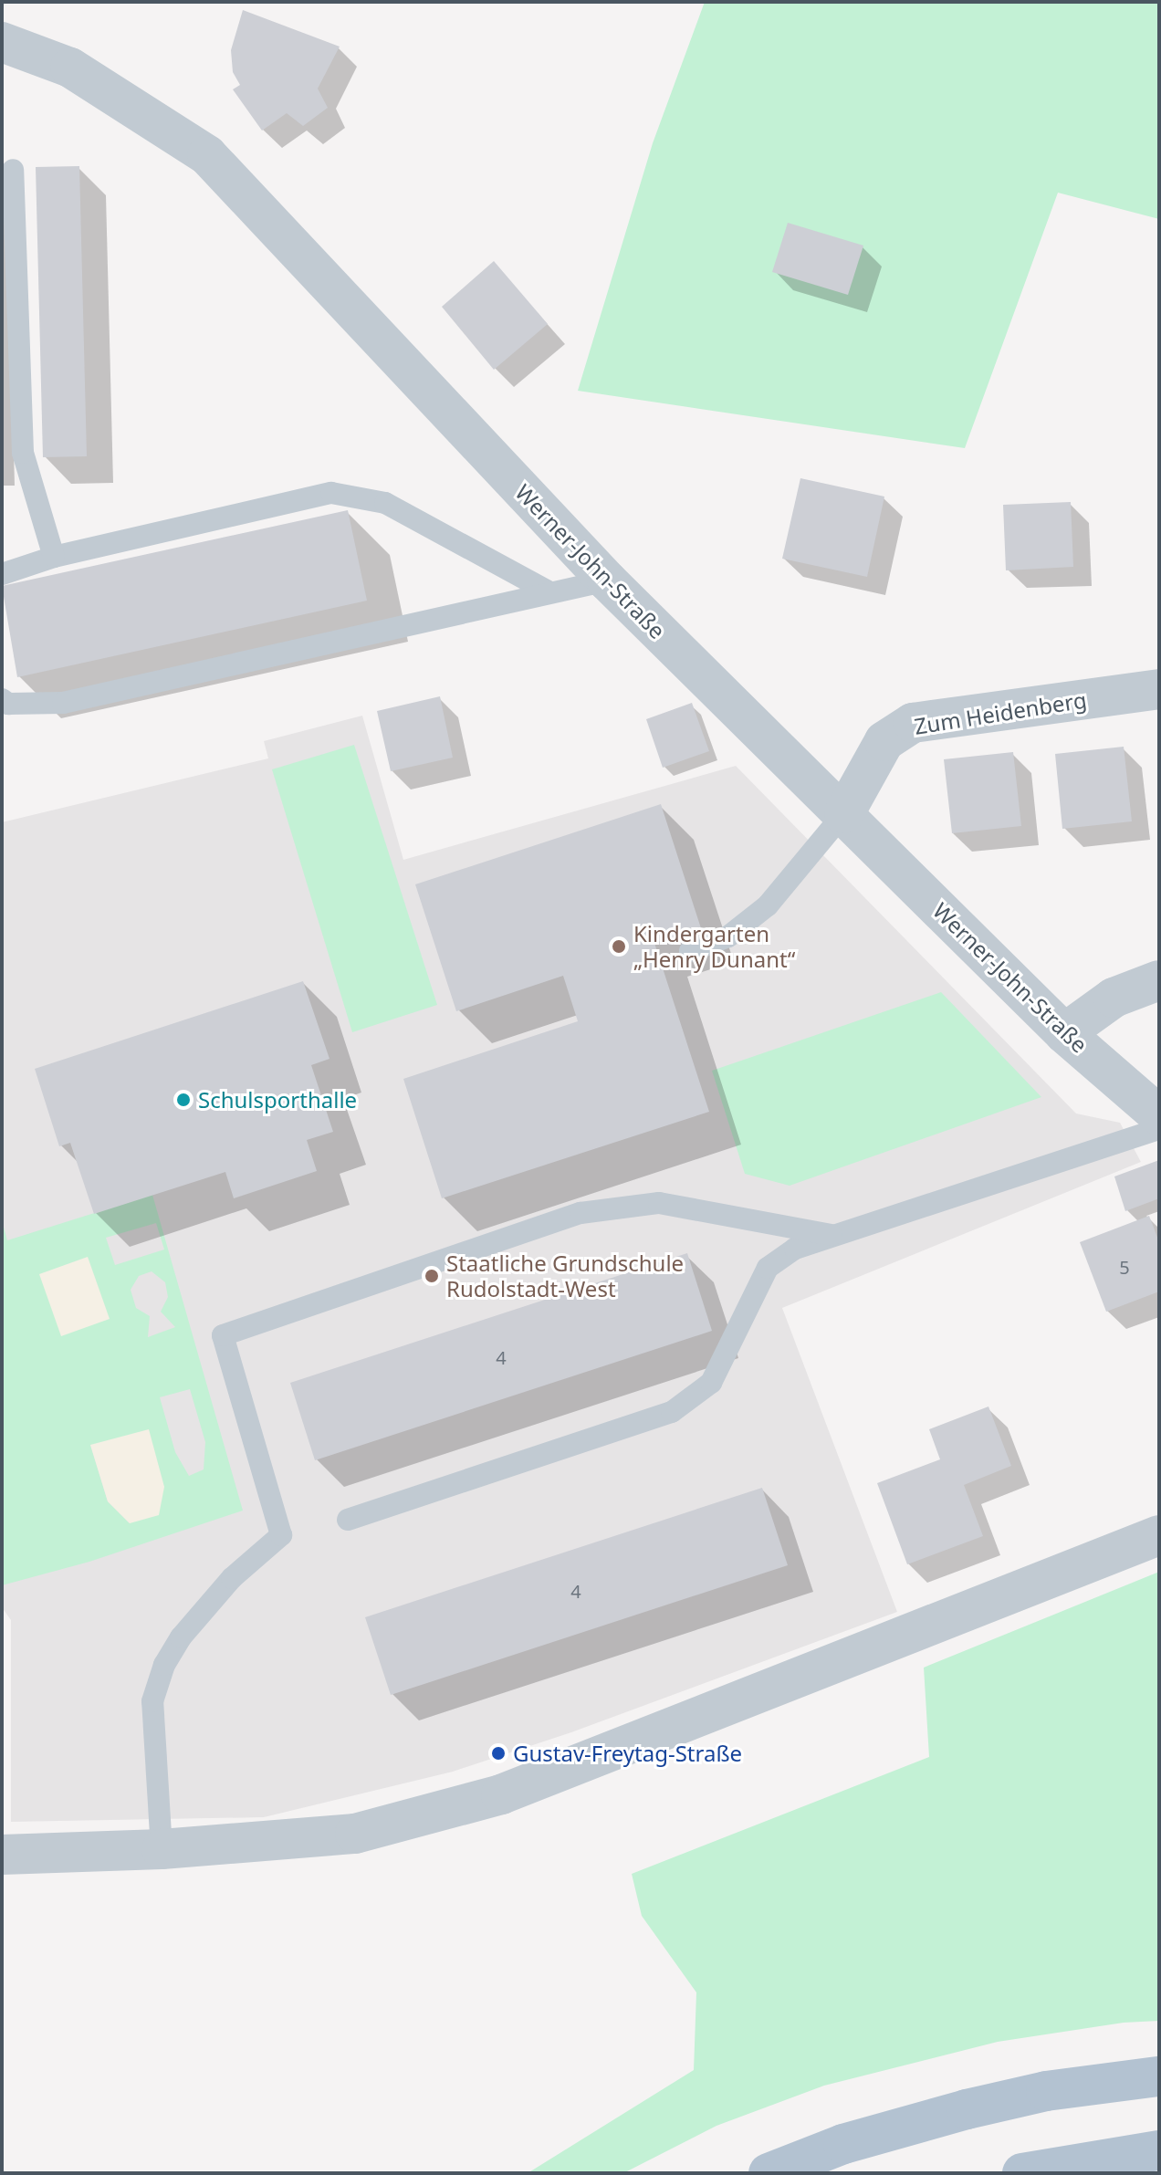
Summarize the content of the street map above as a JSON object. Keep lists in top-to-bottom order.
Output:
{
  "streets": {
    "street": ["Werner-John-Straße", "Zum Heidenberg"]
  },
  "crossings": [
    ["Werner-John-Straße", "Zum Heidenberg"]
  ],
  "places": [
    "Kindergarten „Henry Dunant“",
    "Schulsporthalle",
    "Staatliche Grundschule Rudolstadt-West",
    "Gustav-Freytag-Straße"
  ],
  "house_numbers": ["5", "4", "4"]
}
